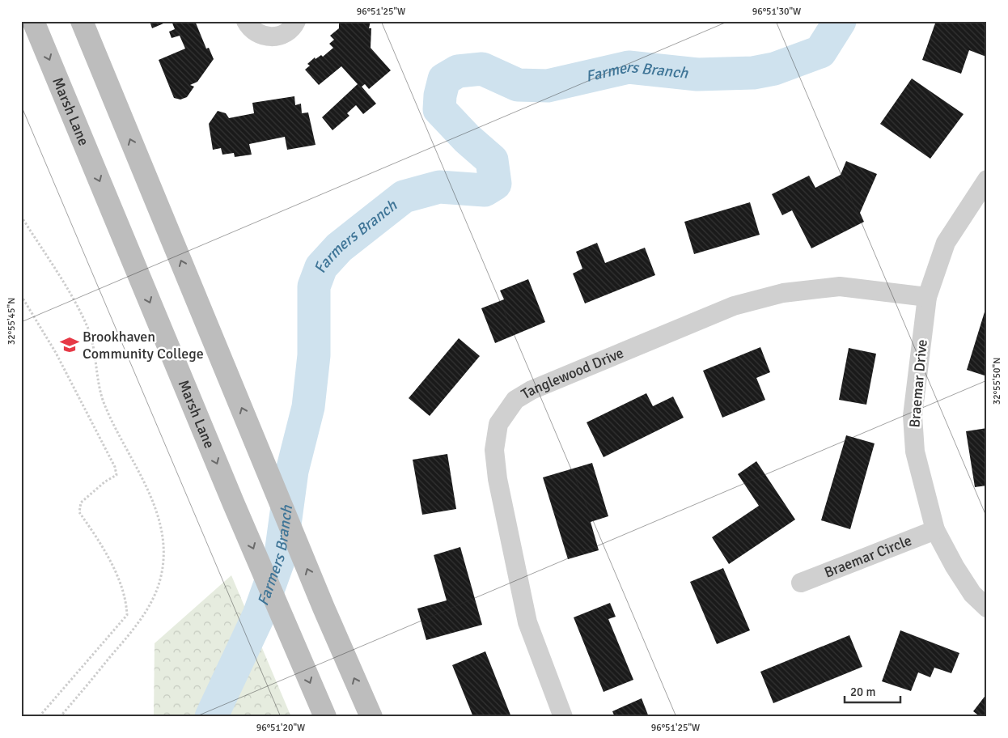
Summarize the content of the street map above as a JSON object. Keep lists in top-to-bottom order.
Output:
{
  "streets": {
    "main road": ["Marsh Lane"],
    "street": ["Tanglewood Drive", "Braemar Drive", "Braemar Circle"]
  },
  "crossings": [
    ["Tanglewood Drive", "Braemar Drive"],
    ["Braemar Drive", "Braemar Circle"]
  ],
  "water": ["Farmers Branch"],
  "places": {
    "school or university": ["Brookhaven Community College"]
  },
  "scale_bar": "20 m",
  "coordinates": [
    "96°51'25\"W",
    "96°51'30\"W",
    "32°55'45\"N",
    "32°55'50\"N",
    "96°51'20\"W"
  ]
}
